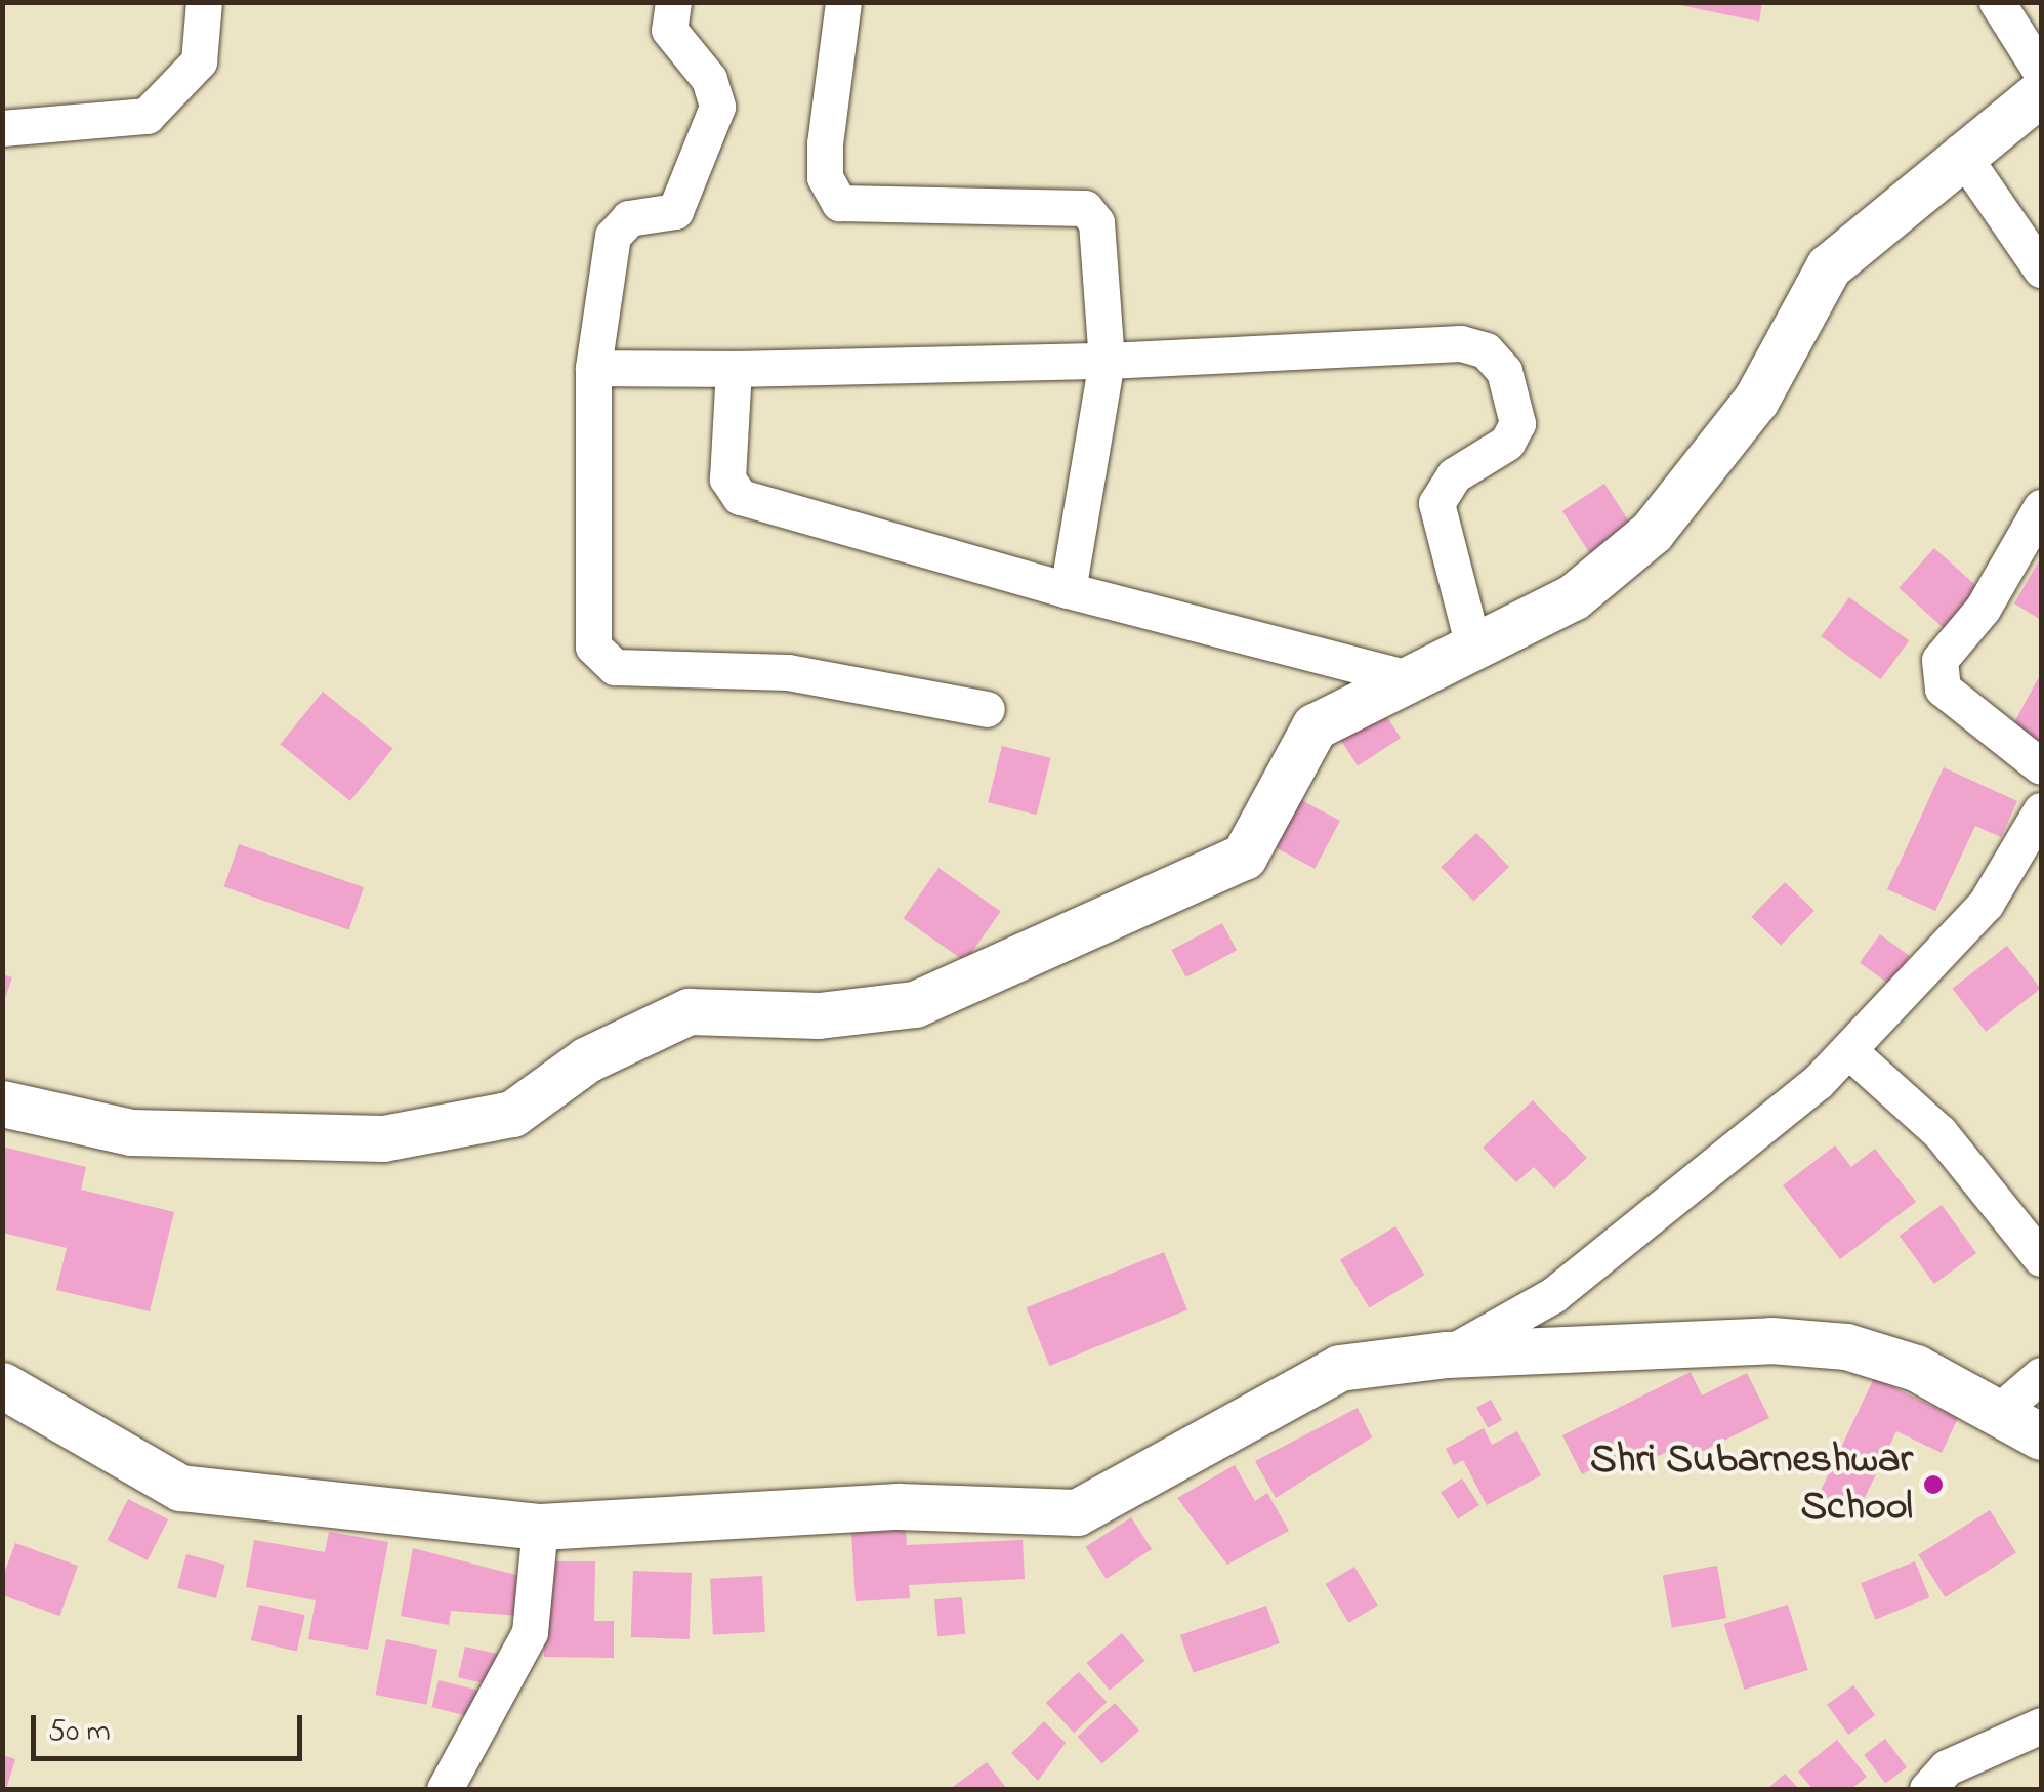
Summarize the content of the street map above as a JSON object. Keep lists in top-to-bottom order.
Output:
{
  "places": ["Shri Subarneshwar School"],
  "scale_bar": "50 m"
}
